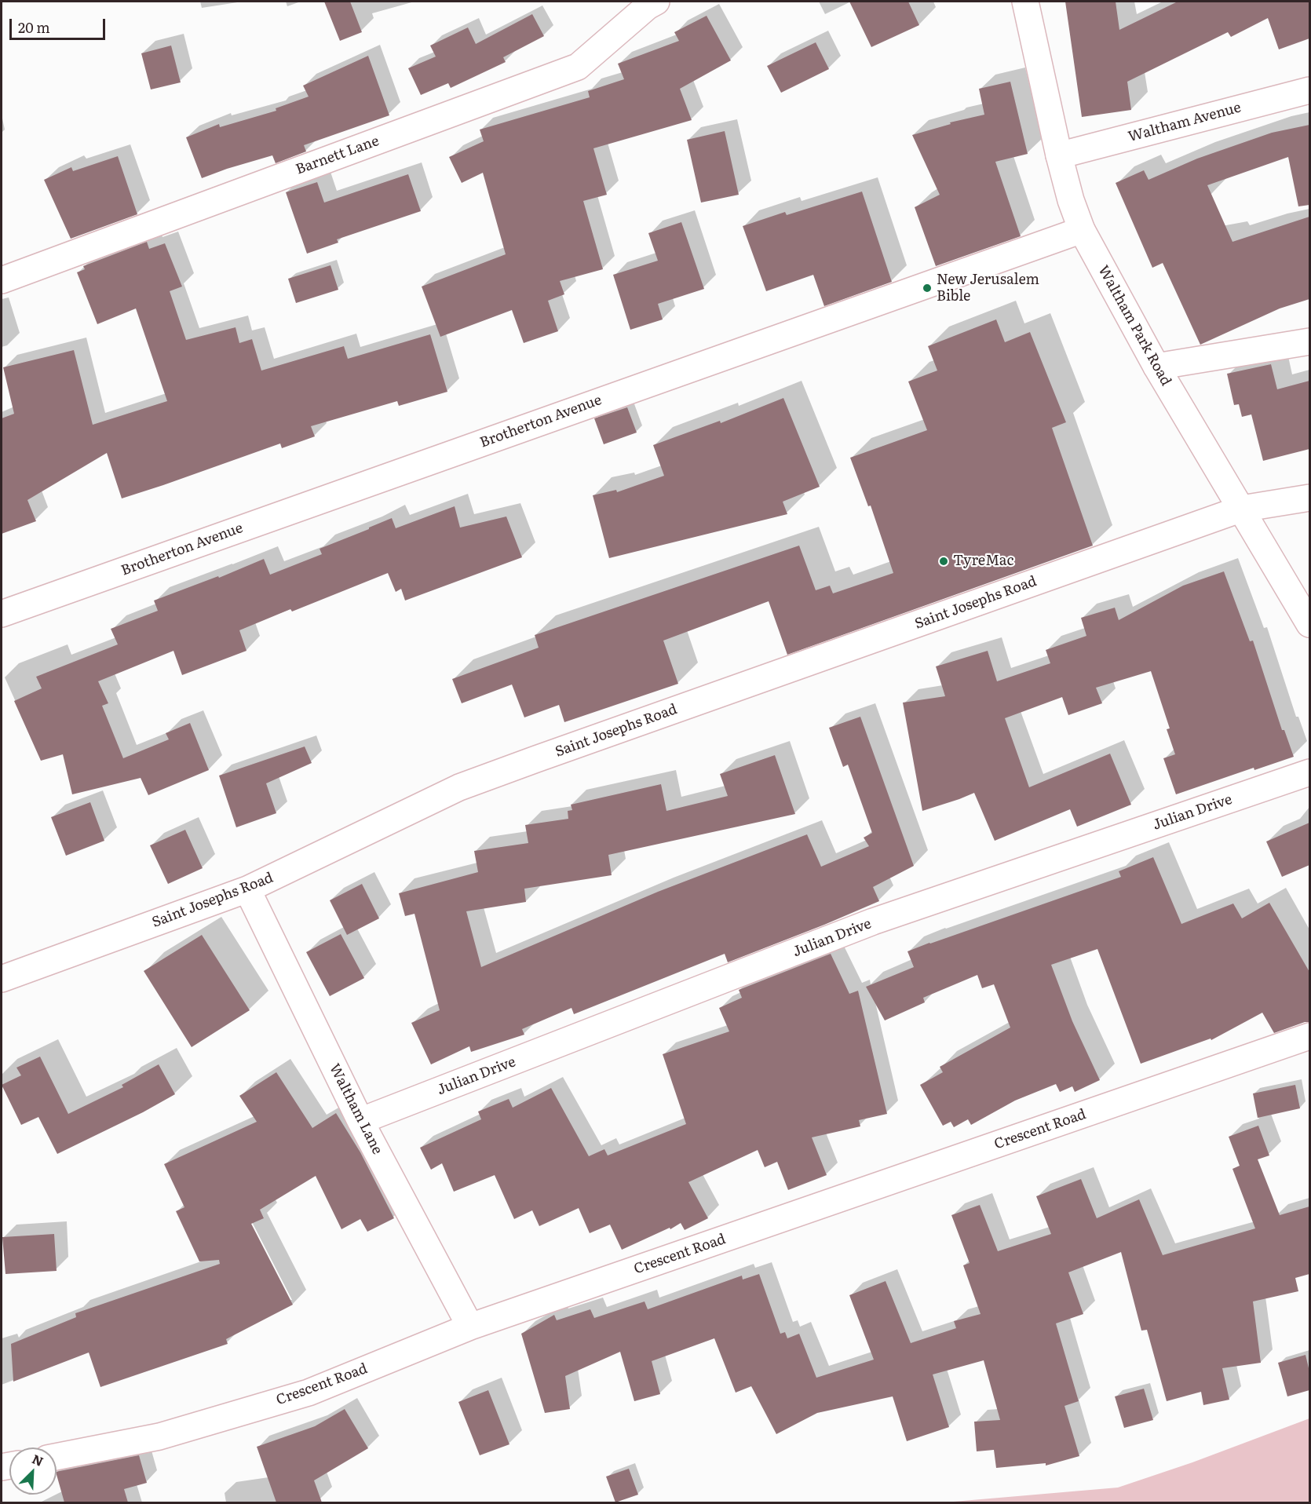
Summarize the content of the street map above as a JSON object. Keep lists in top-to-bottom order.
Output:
{
  "streets": {
    "street": [
      "Waltham Avenue",
      "Barnett Lane",
      "Waltham Park Road",
      "Brotherton Avenue",
      "Saint Josephs Road",
      "Julian Drive",
      "Waltham Lane",
      "Crescent Road"
    ]
  },
  "crossings": [
    ["Waltham Avenue", "Waltham Park Road"],
    ["Waltham Park Road", "Brotherton Avenue"],
    ["Waltham Park Road", "Saint Josephs Road"],
    ["Saint Josephs Road", "Waltham Lane"],
    ["Julian Drive", "Waltham Lane"],
    ["Waltham Lane", "Crescent Road"]
  ],
  "places": ["New Jerusalem Bible", "TyreMac"],
  "scale_bar": "20 m",
  "north": "top right"
}
